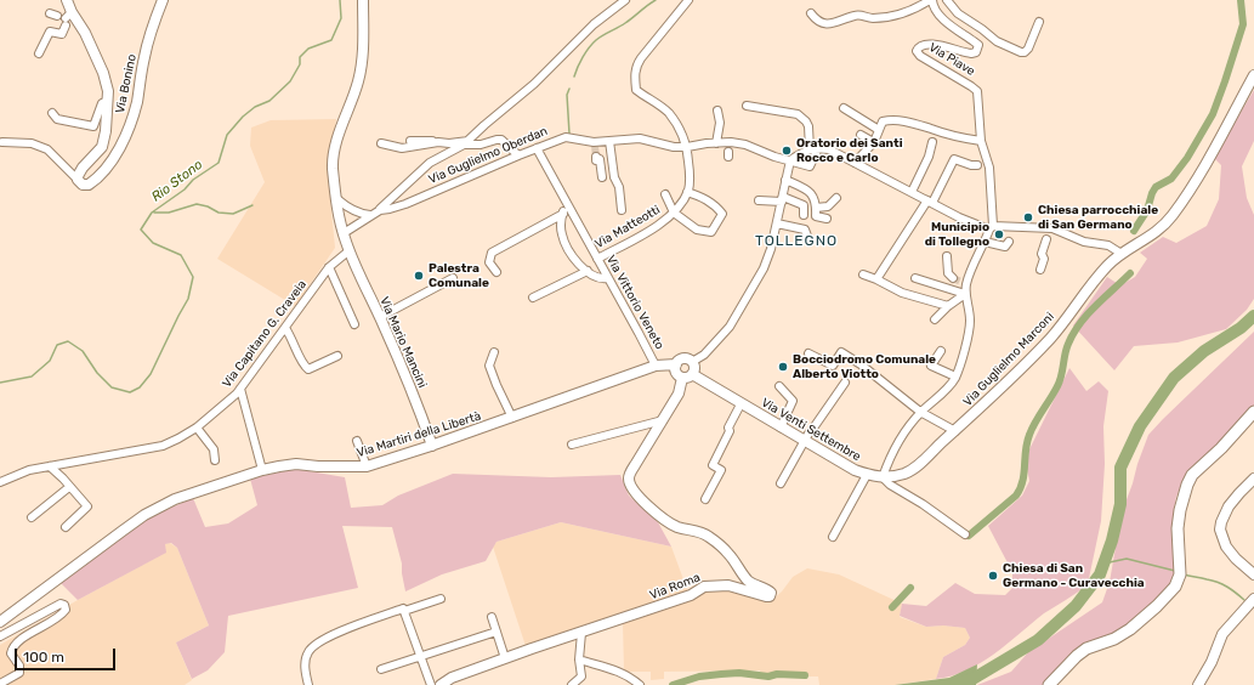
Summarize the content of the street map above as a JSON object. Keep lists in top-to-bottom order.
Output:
{
  "streets": {
    "street": [
      "Via Piave",
      "Via Bonino",
      "Via Guglielmo Oberdan",
      "Via Matteotti",
      "Via Vittorio Veneto",
      "Via Capitano G. Craveia",
      "Via Mario Mancini",
      "Via Guglielmo Marconi",
      "Via Venti Settembre",
      "Via Martiri della Libertà",
      "Via Roma"
    ]
  },
  "crossings": [
    ["Via Guglielmo Oberdan", "Via Matteotti"],
    ["Via Guglielmo Oberdan", "Via Vittorio Veneto"],
    ["Via Matteotti", "Via Vittorio Veneto"],
    ["Via Vittorio Veneto", "Via Martiri della Libertà"],
    ["Via Capitano G. Craveia", "Via Mario Mancini"],
    ["Via Mario Mancini", "Via Martiri della Libertà"],
    ["Via Guglielmo Marconi", "Via Venti Settembre"],
    ["Via Venti Settembre", "Via Martiri della Libertà"],
    ["Via Venti Settembre", "Via Roma"],
    ["Via Martiri della Libertà", "Via Roma"]
  ],
  "districts": ["TOLLEGNO"],
  "water": ["Rio Stono"],
  "places": [
    "Oratorio dei Santi Rocco e Carlo",
    "Chiesa parrocchiale di San Germano",
    "Municipio di Tollegno",
    "Palestra Comunale",
    "Bocciodromo Comunale Alberto Viotto",
    "Chiesa di San Germano - Curavecchia"
  ],
  "scale_bar": "100 m"
}
